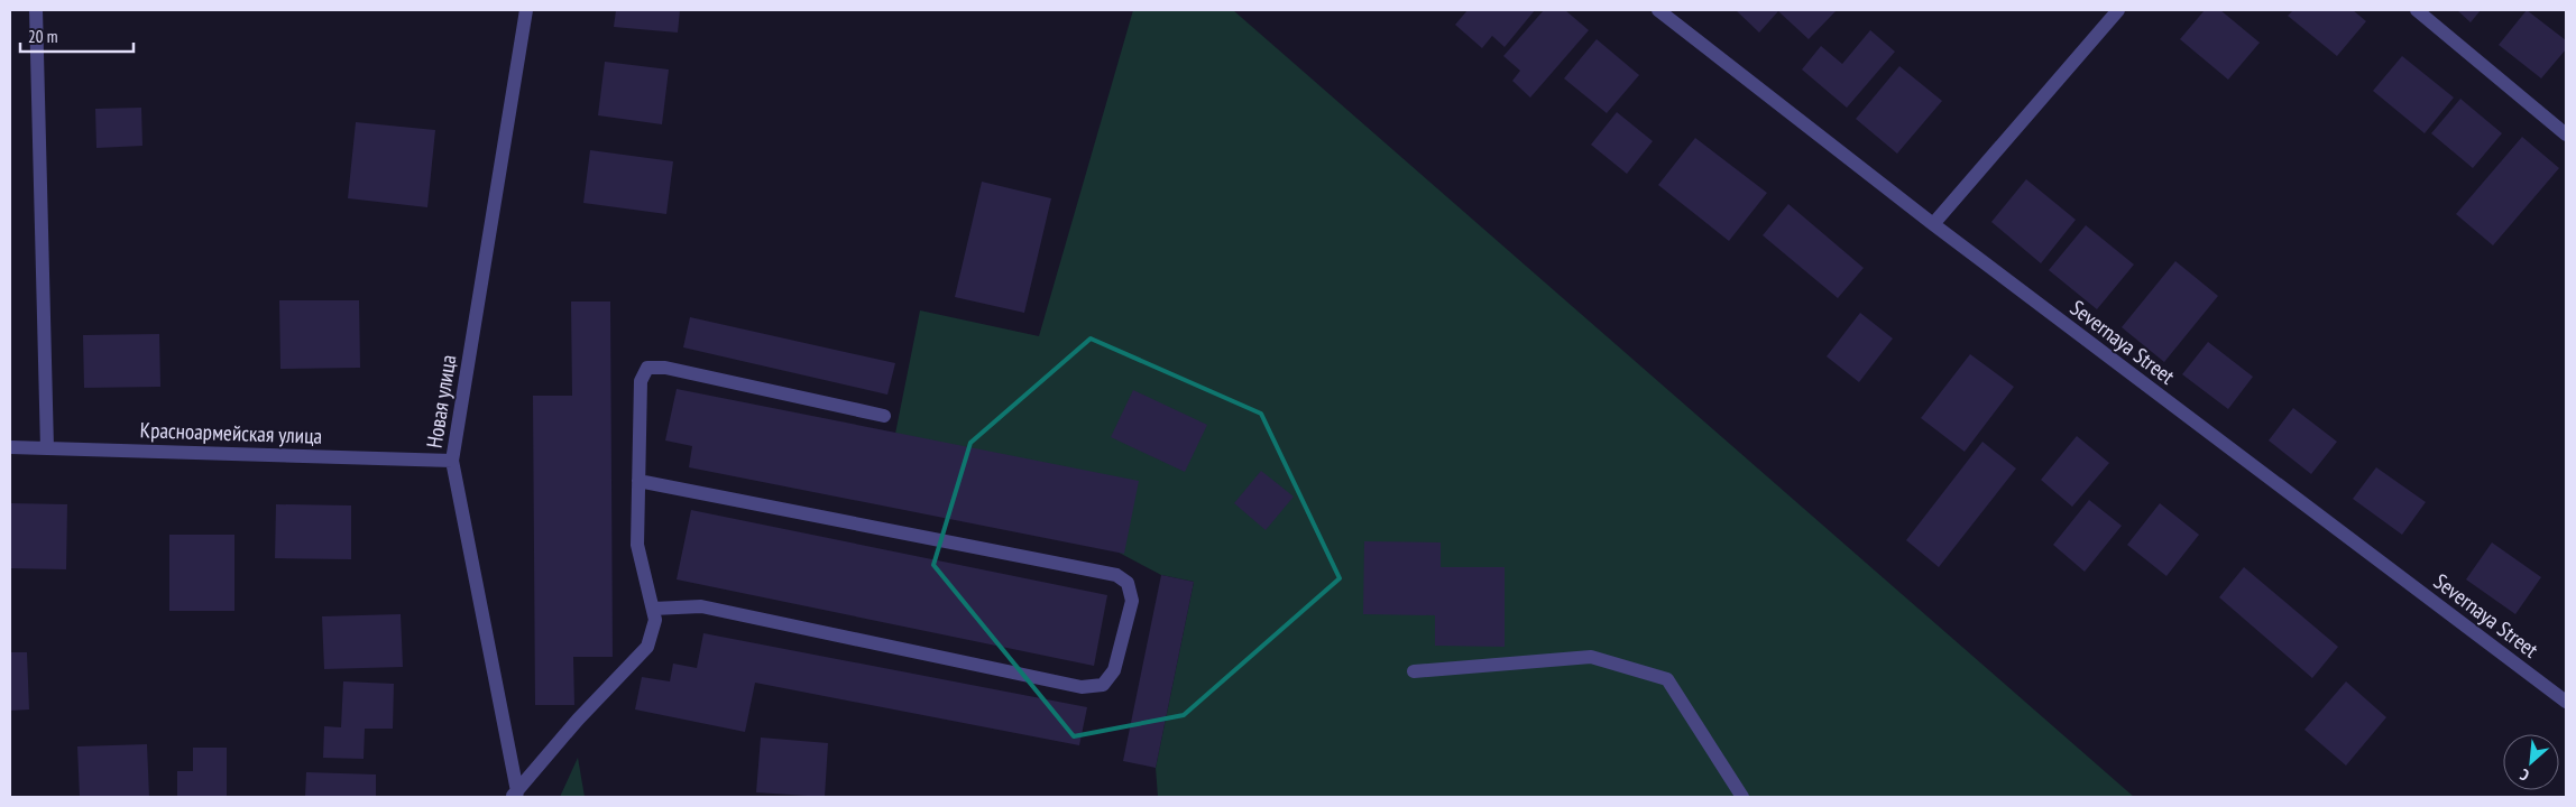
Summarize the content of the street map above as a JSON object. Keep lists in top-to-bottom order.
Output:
{
  "streets": {
    "street": ["Severnaya Street", "Новая улица", "Красноармейская улица"]
  },
  "crossings": [
    ["Новая улица", "Красноармейская улица"]
  ],
  "scale_bar": "20 m",
  "north": "bottom left"
}
